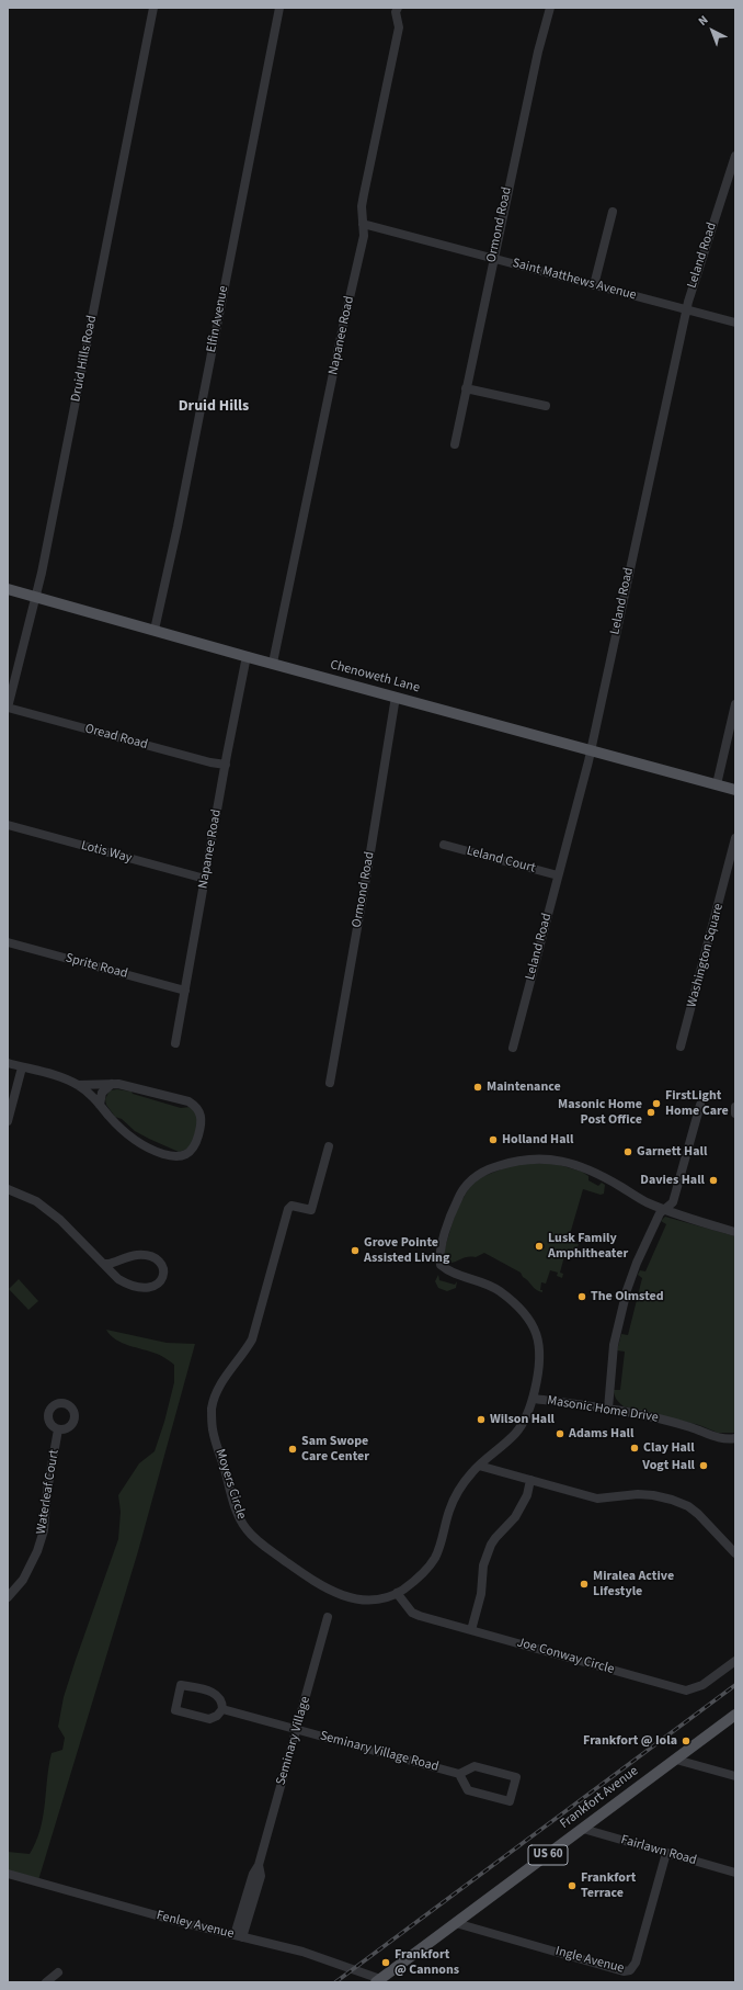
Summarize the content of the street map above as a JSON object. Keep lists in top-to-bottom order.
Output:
{
  "streets": {
    "main road": ["Chenoweth Lane", "Frankfort Avenue", "US 60"],
    "street": [
      "Ormond Road",
      "Leland Road",
      "Saint Matthews Avenue",
      "Elfin Avenue",
      "Napanee Road",
      "Druid Hills Road",
      "Oread Road",
      "Lotis Way",
      "Leland Court",
      "Washington Square",
      "Sprite Road",
      "Masonic Home Drive",
      "Moyers Circle",
      "Waterleaf Court",
      "Joe Conway Circle",
      "Seminary Village",
      "Seminary Village Road",
      "Fairlawn Road",
      "Fenley Avenue",
      "Ingle Avenue"
    ]
  },
  "crossings": [
    ["Ormond Road", "Saint Matthews Avenue"],
    ["Ormond Road", "Chenoweth Lane"],
    ["Leland Road", "Saint Matthews Avenue"],
    ["Leland Road", "Chenoweth Lane"],
    ["Leland Road", "Leland Court"],
    ["Saint Matthews Avenue", "Napanee Road"],
    ["Elfin Avenue", "Chenoweth Lane"],
    ["Napanee Road", "Chenoweth Lane"],
    ["Napanee Road", "Oread Road"],
    ["Napanee Road", "Lotis Way"],
    ["Napanee Road", "Sprite Road"],
    ["Druid Hills Road", "Chenoweth Lane"],
    ["Druid Hills Road", "Oread Road"],
    ["Masonic Home Drive", "Moyers Circle"],
    ["Moyers Circle", "Joe Conway Circle"],
    ["Seminary Village", "Seminary Village Road"],
    ["Seminary Village", "Fenley Avenue"],
    ["Frankfort Avenue", "Fairlawn Road"],
    ["Frankfort Avenue", "Fenley Avenue"],
    ["Frankfort Avenue", "Ingle Avenue"],
    ["Fairlawn Road", "Ingle Avenue"]
  ],
  "districts": ["Druid Hills"],
  "places": [
    "Maintenance",
    "FirstLight Home Care",
    "Masonic Home Post Office",
    "Holland Hall",
    "Garnett Hall",
    "Davies Hall",
    "Lusk Family Amphitheater",
    "Grove Pointe Assisted Living",
    "The Olmsted",
    "Wilson Hall",
    "Adams Hall",
    "Clay Hall",
    "Sam Swope Care Center",
    "Vogt Hall",
    "Miralea Active Lifestyle",
    "Frankfort @ Iola",
    "Frankfort Terrace",
    "Frankfort @ Cannons"
  ],
  "north": "top left"
}
